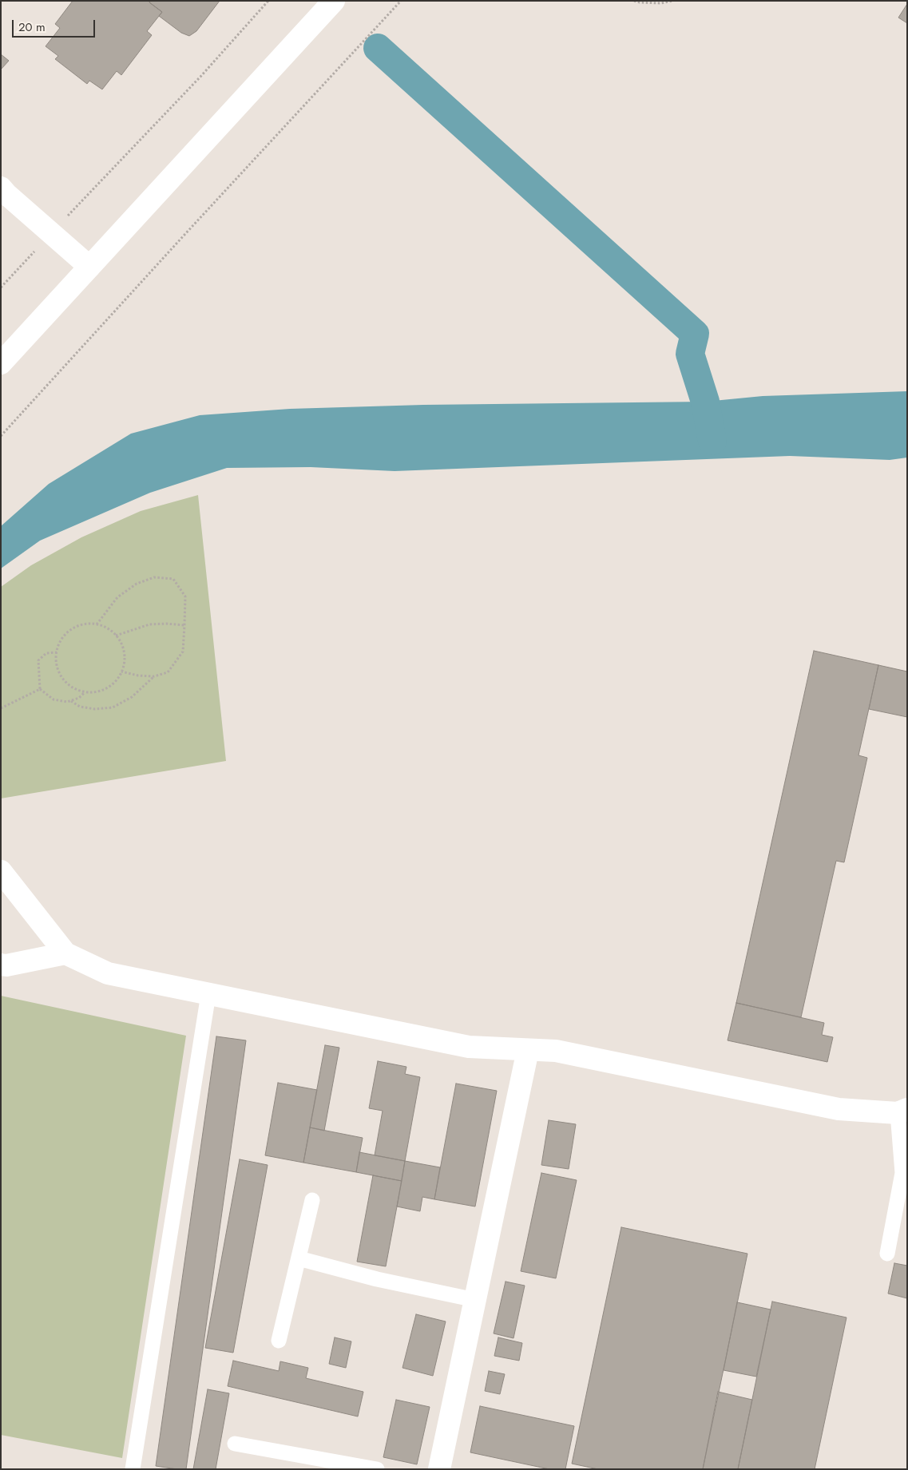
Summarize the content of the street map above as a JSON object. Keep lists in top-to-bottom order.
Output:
{
  "scale_bar": "20 m"
}
